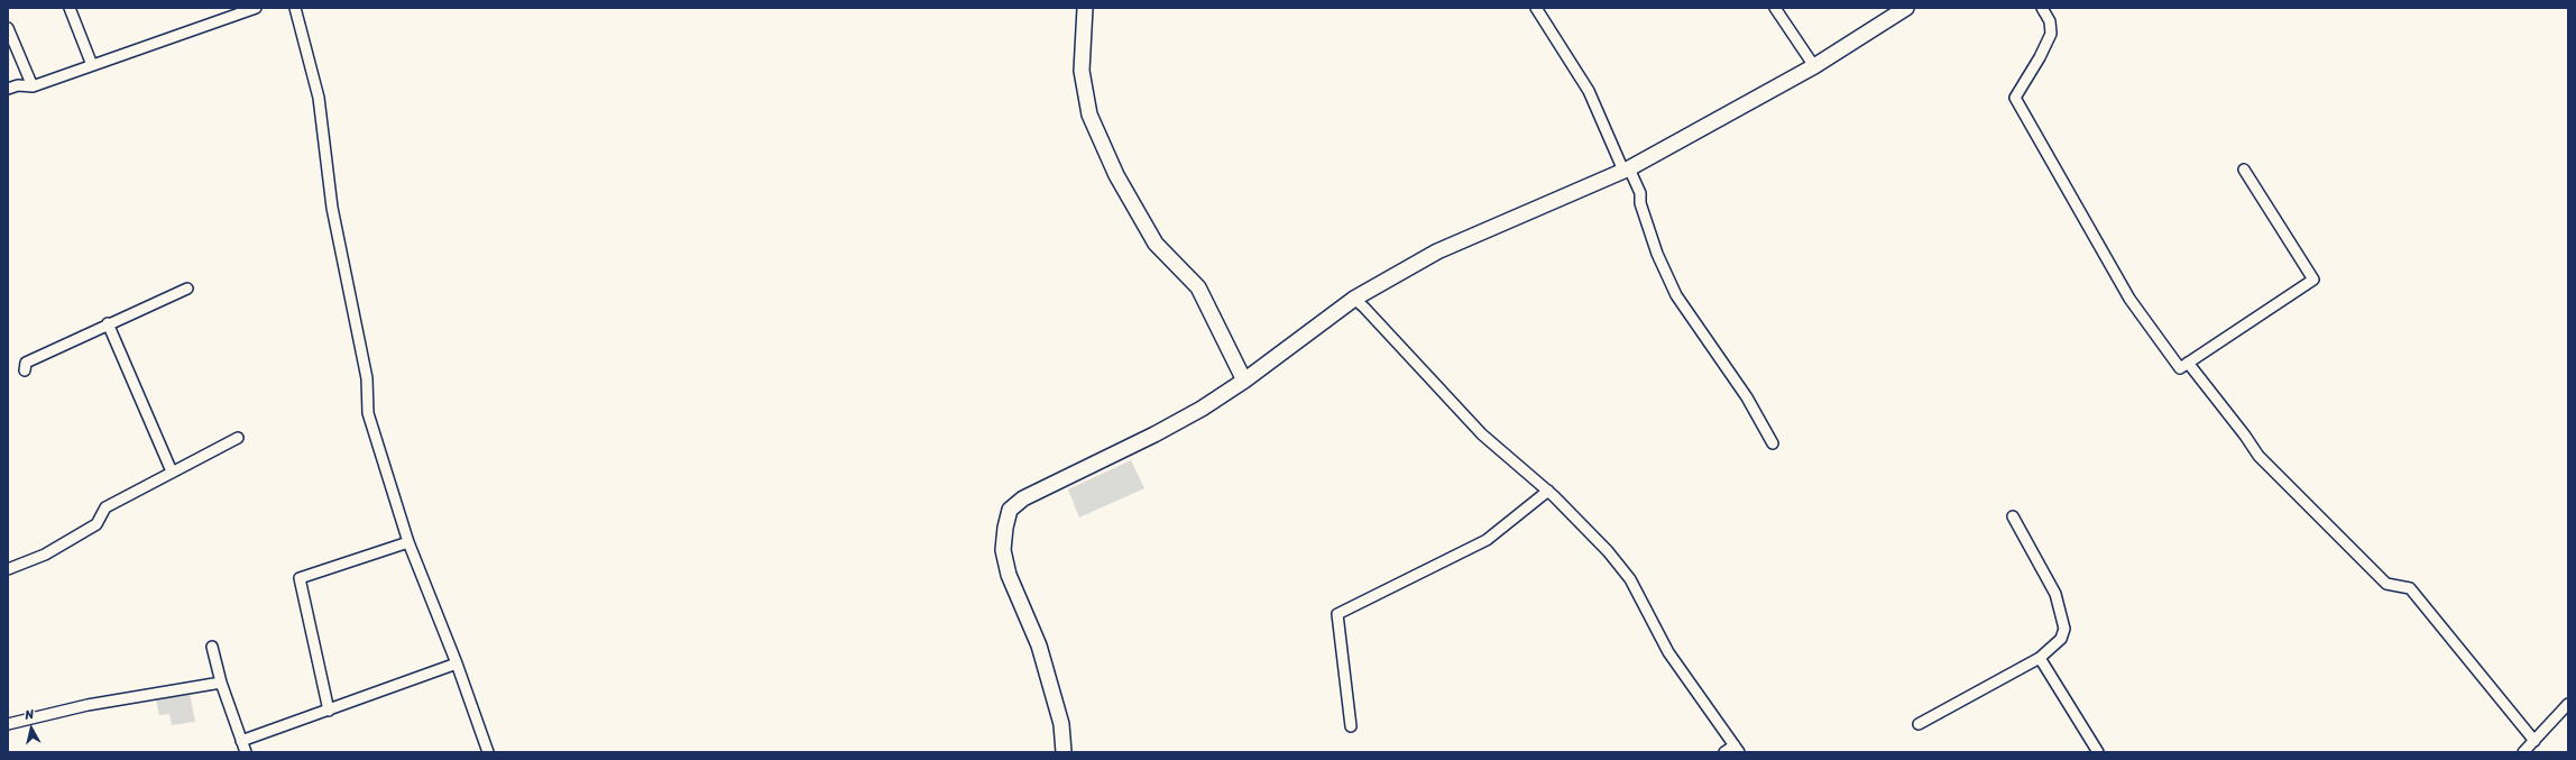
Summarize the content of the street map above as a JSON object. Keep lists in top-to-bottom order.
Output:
{
  "north": "top"
}
